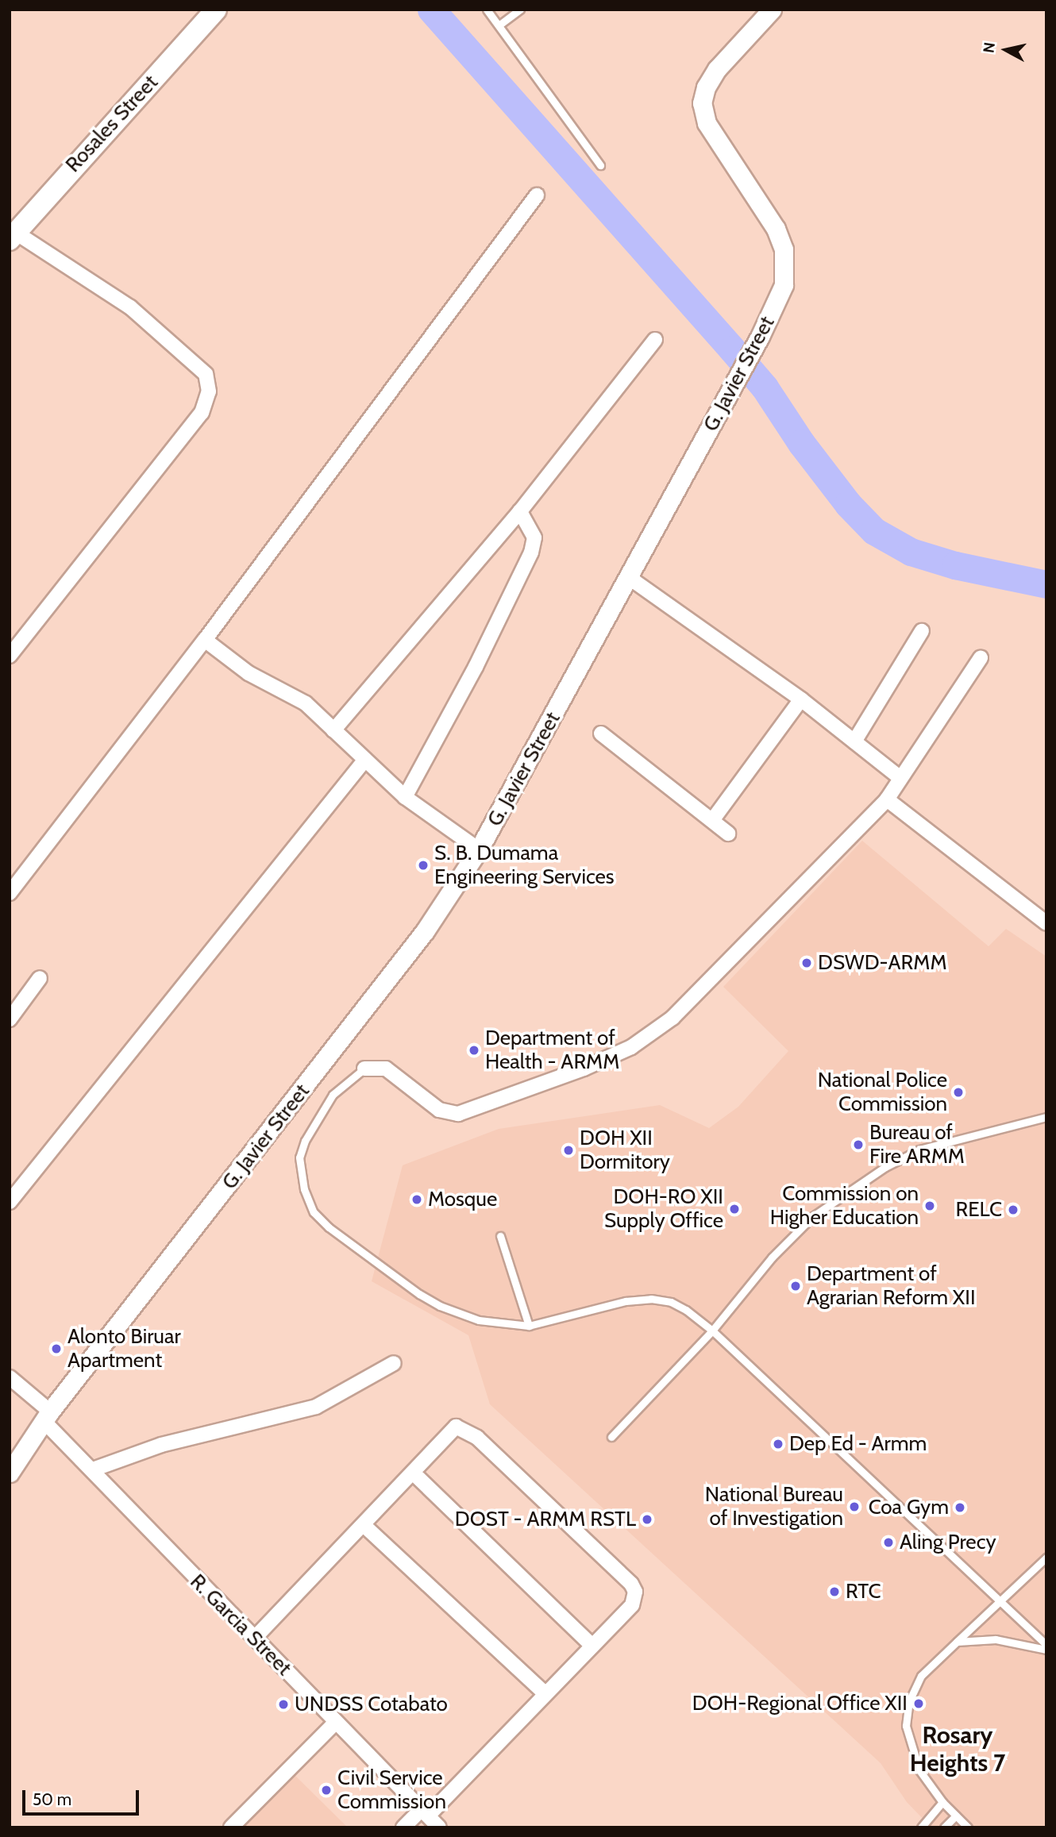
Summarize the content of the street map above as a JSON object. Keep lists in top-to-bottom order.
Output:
{
  "streets": {
    "main road": ["Rosales Street"],
    "street": ["G. Javier Street", "R. Garcia Street"]
  },
  "crossings": [
    ["G. Javier Street", "R. Garcia Street"]
  ],
  "districts": ["Rosary Heights 7"],
  "places": [
    "S. B. Dumama Engineering Services",
    "DSWD-ARMM",
    "Department of Health - ARMM",
    "National Police Commission",
    "Bureau of Fire ARMM",
    "DOH XII Dormitory",
    "Mosque",
    "Commission on Higher Education",
    "DOH-RO XII Supply Office",
    "RELC",
    "Department of Agrarian Reform XII",
    "Alonto Biruar Apartment",
    "Dep Ed - Armm",
    "National Bureau of Investigation",
    "Coa Gym",
    "DOST - ARMM RSTL",
    "Aling Precy",
    "RTC",
    "DOH-Regional Office XII",
    "UNDSS Cotabato",
    "Civil Service Commission"
  ],
  "scale_bar": "50 m",
  "north": "left"
}
